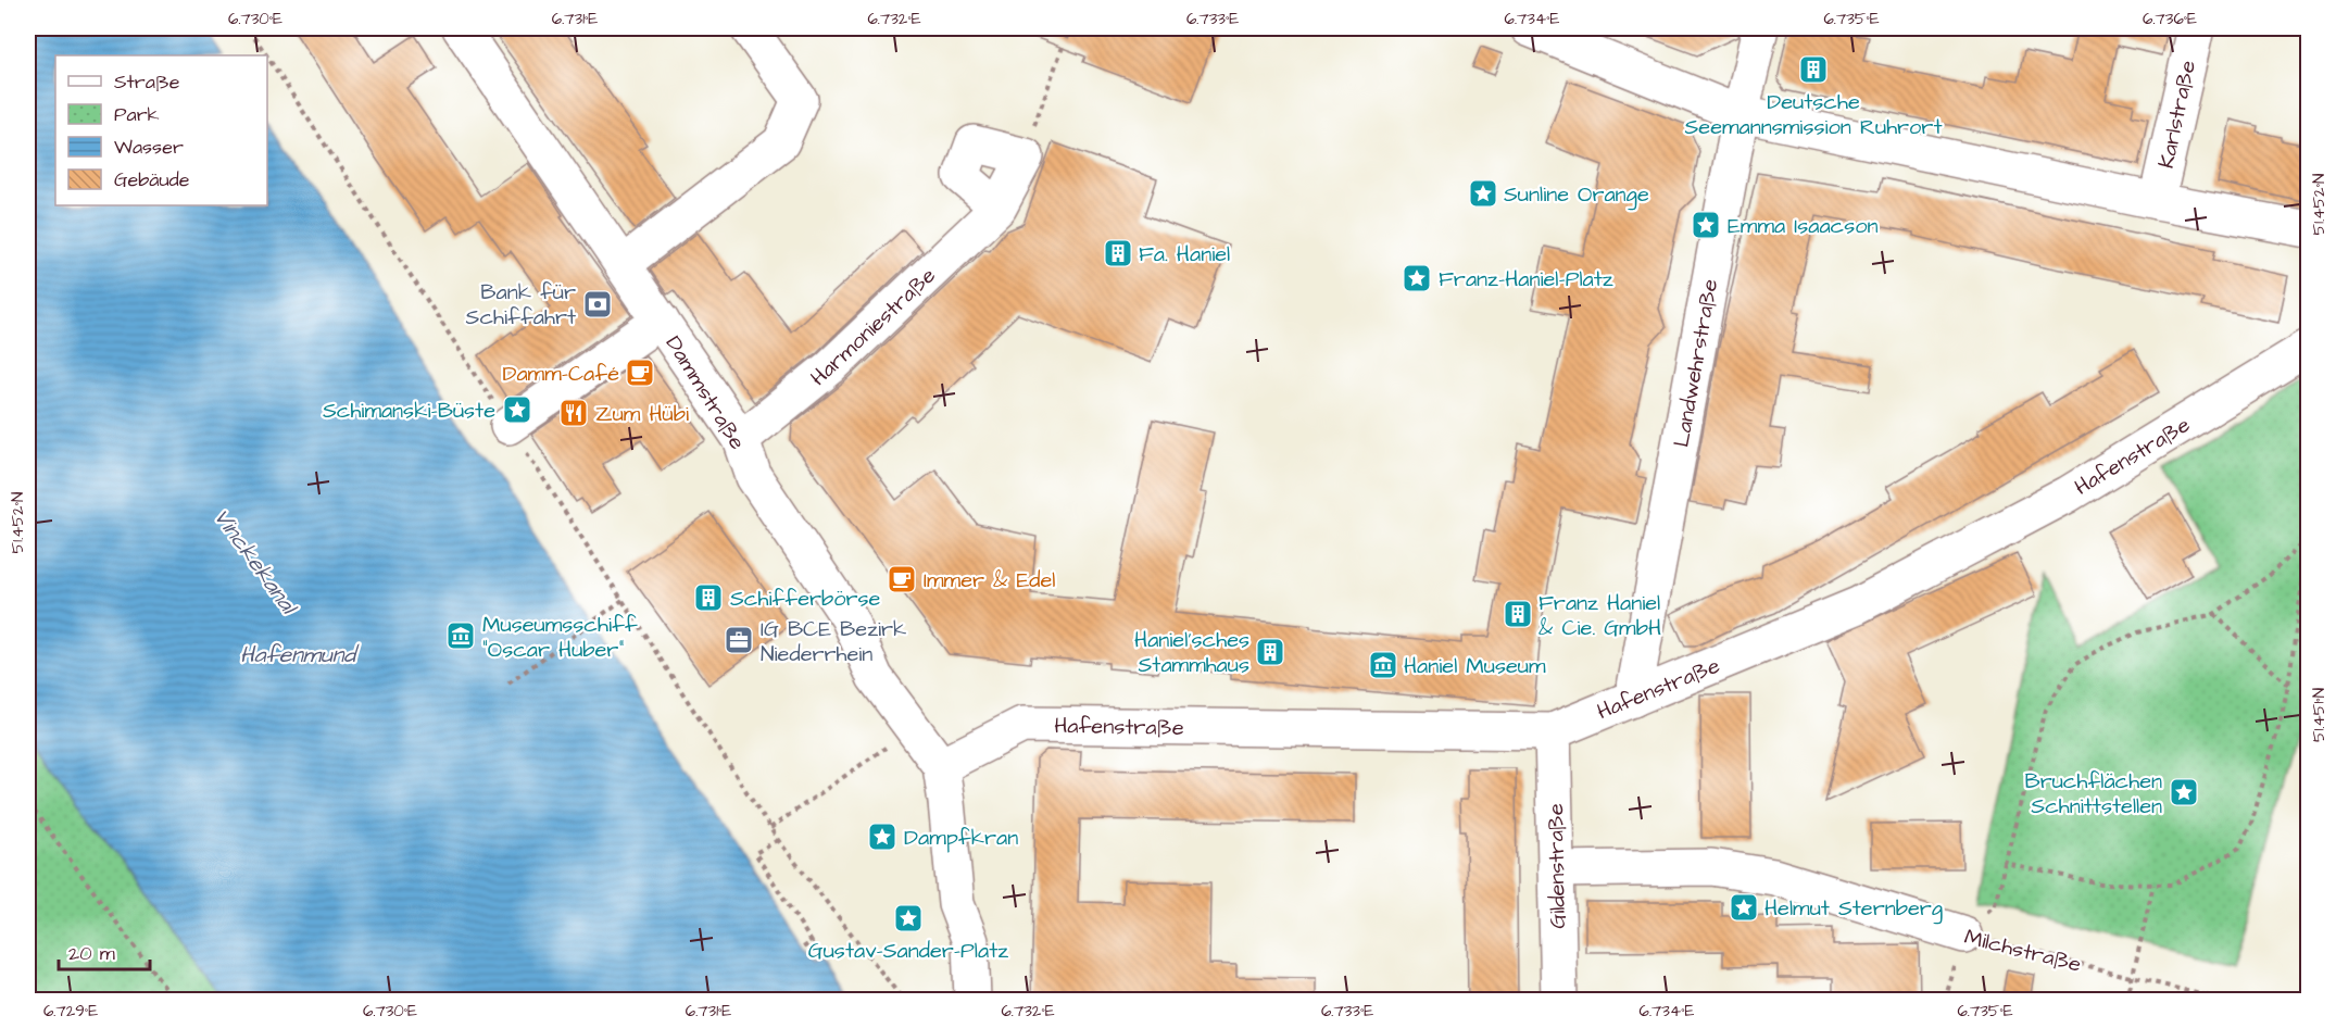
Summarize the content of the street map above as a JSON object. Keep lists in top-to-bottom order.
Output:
{
  "streets": {
    "street": [
      "Karlstraße",
      "Harmoniestraße",
      "Landwehrstraße",
      "Dammstraße",
      "Hafenstraße",
      "Gildenstraße",
      "Milchstraße"
    ]
  },
  "crossings": [
    ["Harmoniestraße", "Dammstraße"],
    ["Landwehrstraße", "Hafenstraße"],
    ["Dammstraße", "Hafenstraße"],
    ["Hafenstraße", "Gildenstraße"],
    ["Gildenstraße", "Milchstraße"]
  ],
  "water": ["Vinckekanal", "Hafenmund"],
  "places": {
    "building": [
      "Deutsche Seemannsmission Ruhrort",
      "Fa. Haniel",
      "Schifferbörse",
      "Franz Haniel & Cie. GmbH",
      "Haniel’sches Stammhaus"
    ],
    "place": [
      "Sunline Orange",
      "Emma Isaacson",
      "Franz-Haniel-Platz",
      "Schimanski-Büste",
      "Bruchflächen Schnittstellen",
      "Dampfkran",
      "Helmut Sternberg",
      "Gustav-Sander-Platz"
    ],
    "bank": ["Bank für Schiffahrt"],
    "cafe": ["Damm-Café", "Immer & Edel"],
    "restaurant": ["Zum Hübi"],
    "museum": ["Museumsschiff \"Oscar Huber\"", "Haniel Museum"],
    "office": ["IG BCE Bezirk Niederrhein"]
  },
  "legend": [
    "Straße",
    "Park",
    "Wasser",
    "Gebäude"
  ],
  "scale_bar": "20 m",
  "coordinates": [
    "6.730°E",
    "6.731°E",
    "6.732°E",
    "6.733°E",
    "6.734°E",
    "6.735°E",
    "6.736°E",
    "51.452°N",
    "51.451°N",
    "6.729°E"
  ]
}
